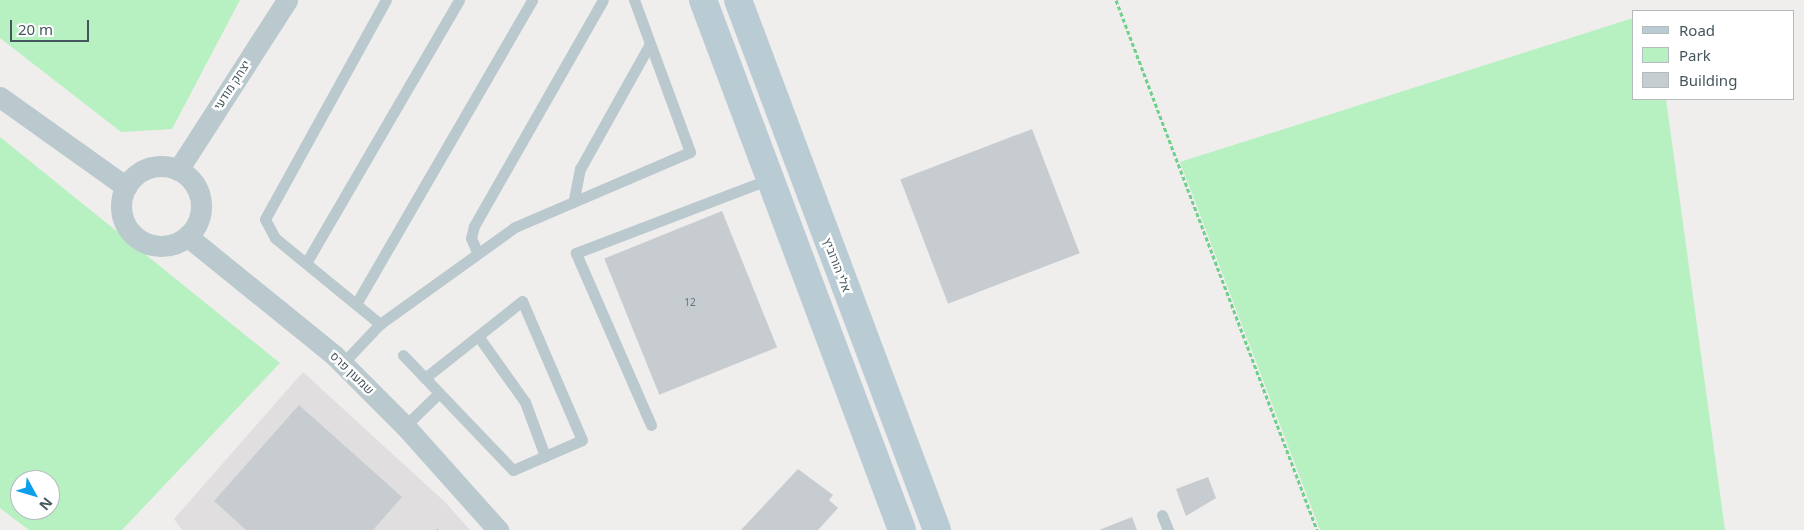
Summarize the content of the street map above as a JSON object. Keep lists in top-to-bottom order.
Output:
{
  "streets": {
    "street": ["יצחק מודעי", "אלי הורוביץ", "שמעון פרס"]
  },
  "crossings": [
    ["יצחק מודעי", "שמעון פרס"]
  ],
  "house_numbers": ["12"],
  "legend": ["Road", "Park", "Building"],
  "scale_bar": "20 m",
  "north": "bottom right"
}
